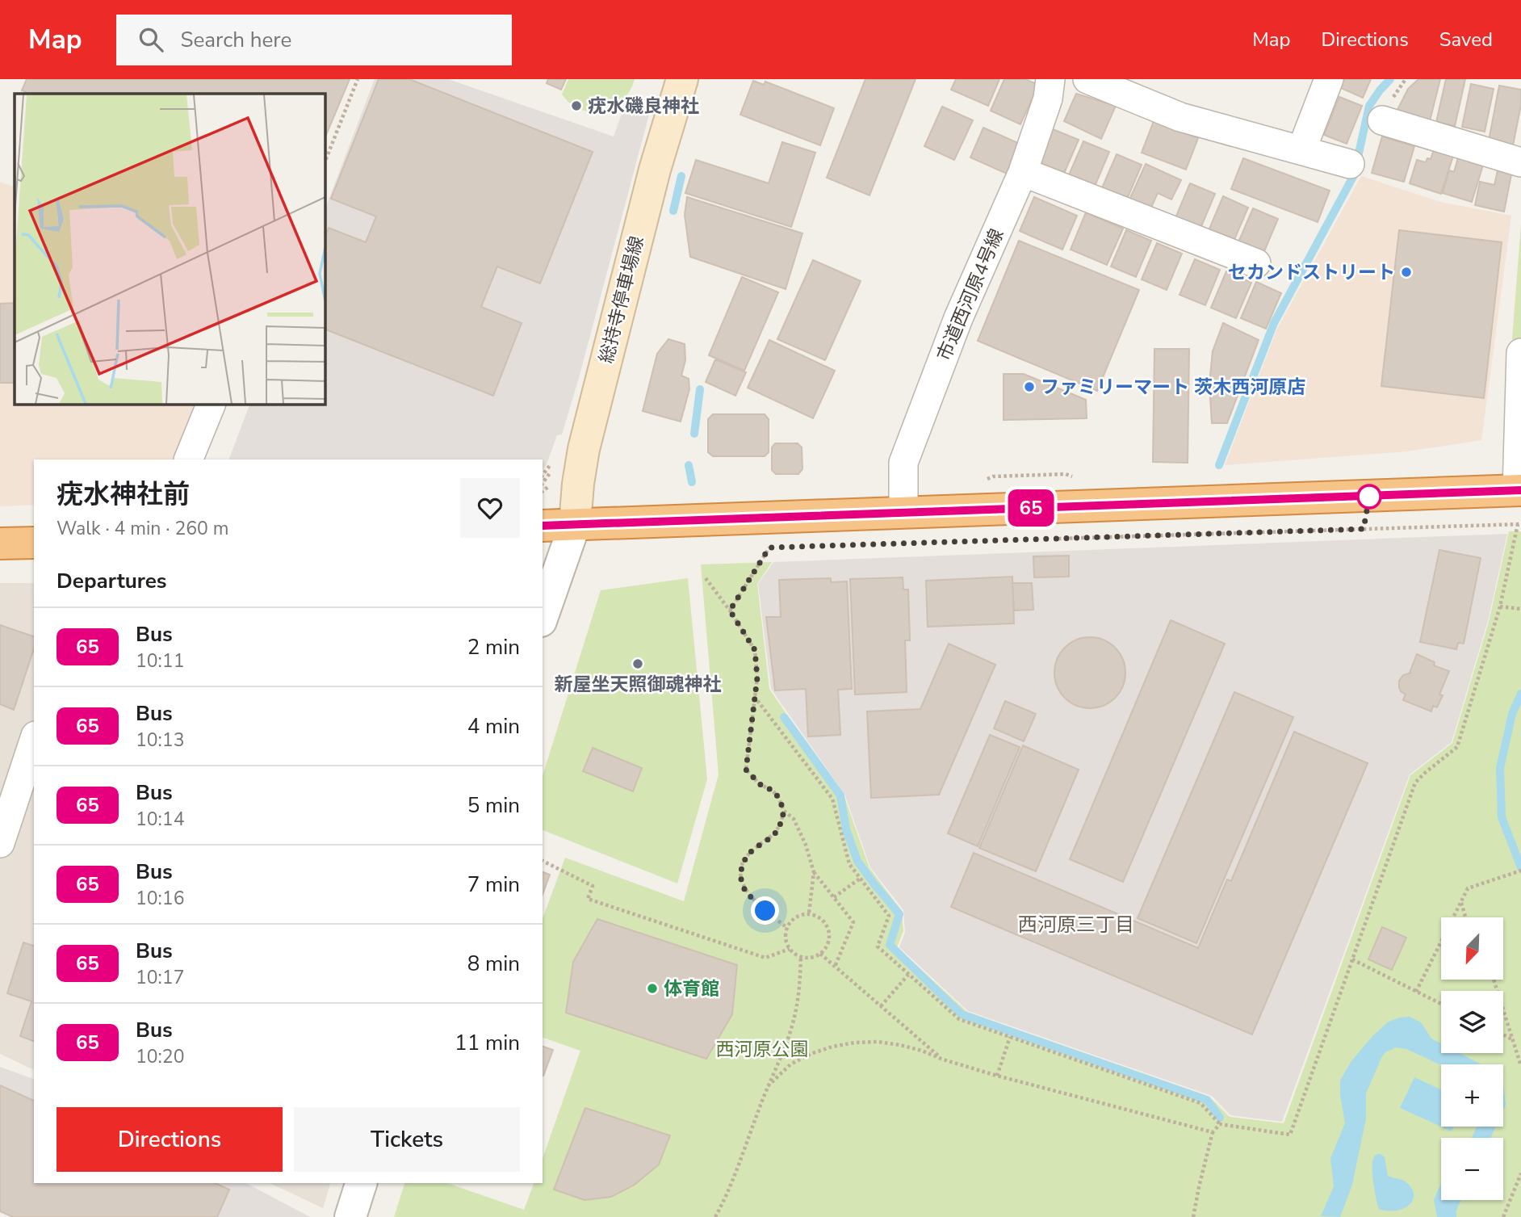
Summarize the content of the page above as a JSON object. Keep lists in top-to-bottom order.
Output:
{
  "streets": {
    "main road": ["総持寺停車場線"],
    "street": ["市道西河原4号線"]
  },
  "districts": ["西河原三丁目"],
  "parks": ["西河原公園"],
  "places": [
    "疣水磯良神社",
    "セカンドストリート",
    "ファミリーマート 茨木西河原店",
    "新屋坐天照御魂神社",
    "体育館"
  ],
  "lines": ["bus line 65"],
  "north": "bottom left",
  "page": {
    "header": "Map",
    "search": "Search here",
    "nav": ["Map", "Directions", "Saved"],
    "on_map": "65",
    "heading": [
      ["疣水神社前", "Walk · 4 min · 260 m"],
      "Departures"
    ],
    "list": [
      {
        "mark": "65",
        "name": "Bus",
        "note": "10:11",
        "value": "2 min"
      },
      {
        "mark": "65",
        "name": "Bus",
        "note": "10:13",
        "value": "4 min"
      },
      {
        "mark": "65",
        "name": "Bus",
        "note": "10:14",
        "value": "5 min"
      },
      {
        "mark": "65",
        "name": "Bus",
        "note": "10:16",
        "value": "7 min"
      },
      {
        "mark": "65",
        "name": "Bus",
        "note": "10:17",
        "value": "8 min"
      },
      {
        "mark": "65",
        "name": "Bus",
        "note": "10:20",
        "value": "11 min"
      }
    ],
    "map_buttons": ["+", "−"],
    "buttons": ["Directions", "Tickets"]
  }
}
